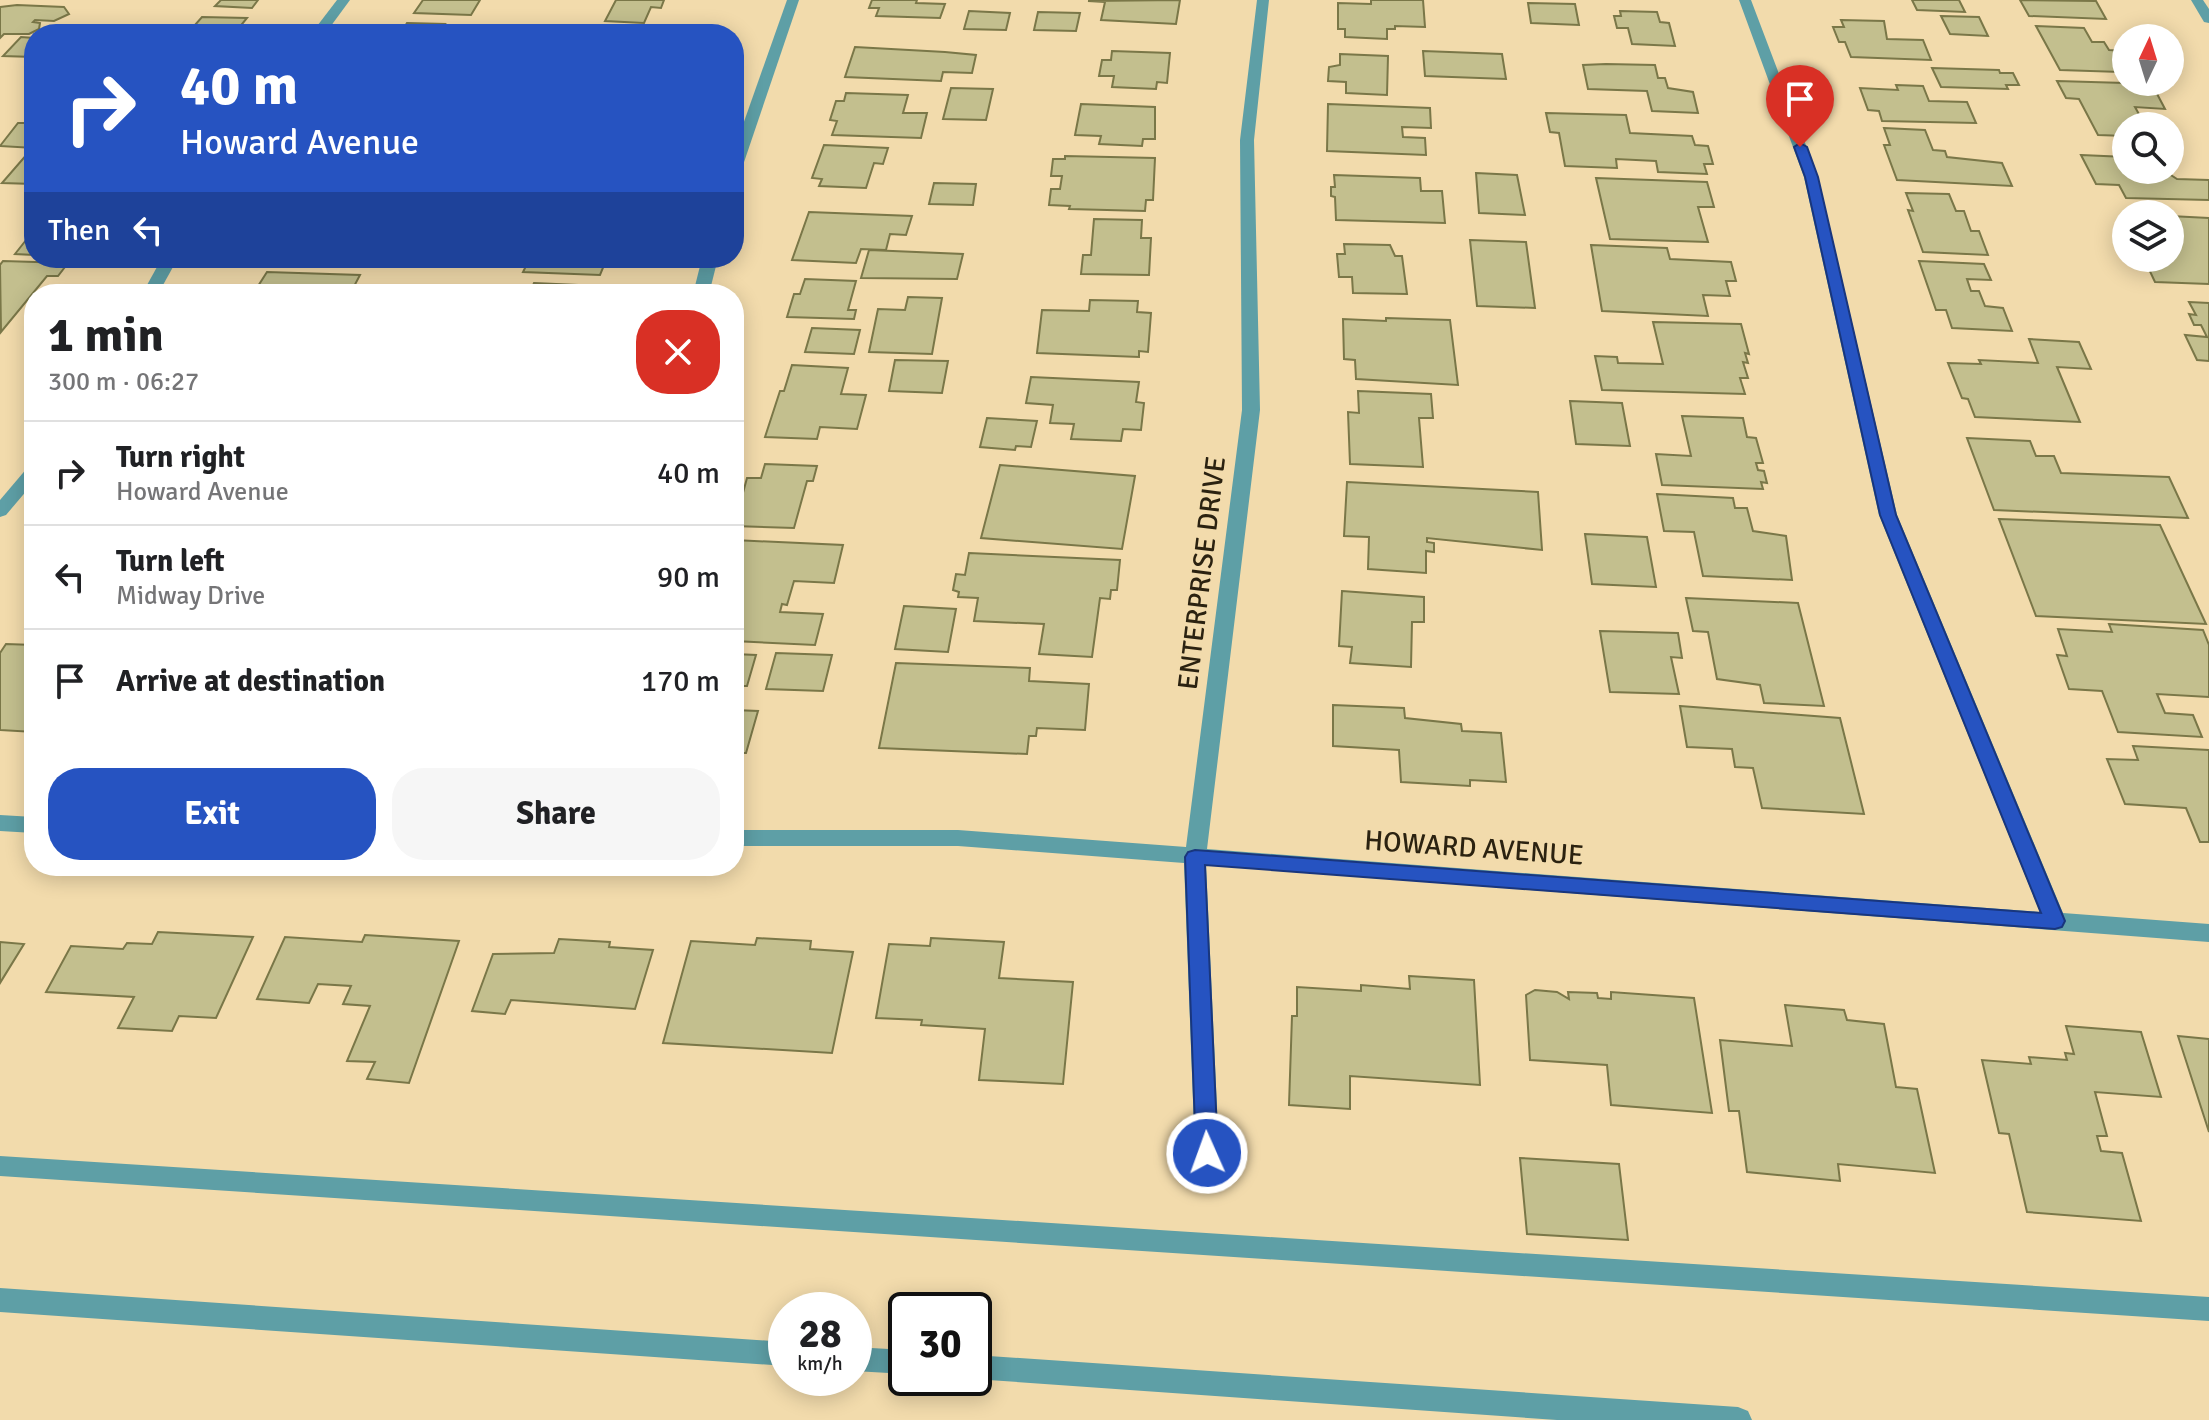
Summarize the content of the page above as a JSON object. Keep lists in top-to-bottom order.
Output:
{
  "streets": {
    "street": ["ENTERPRISE DRIVE", "HOWARD AVENUE"]
  },
  "crossings": [
    ["ENTERPRISE DRIVE", "HOWARD AVENUE"]
  ],
  "north": "top",
  "page": {
    "turn": ["40 m", "Howard Avenue"],
    "then": "Then",
    "heading": ["1 min", "300 m · 06:27"],
    "list": [
      {
        "name": "Turn right",
        "note": "Howard Avenue",
        "value": "40 m"
      },
      {
        "name": "Turn left",
        "note": "Midway Drive",
        "value": "90 m"
      },
      {
        "name": "Arrive at destination",
        "value": "170 m"
      }
    ],
    "buttons": ["Exit", "Share"],
    "speed": "28 km/h",
    "limit": "30"
  }
}
